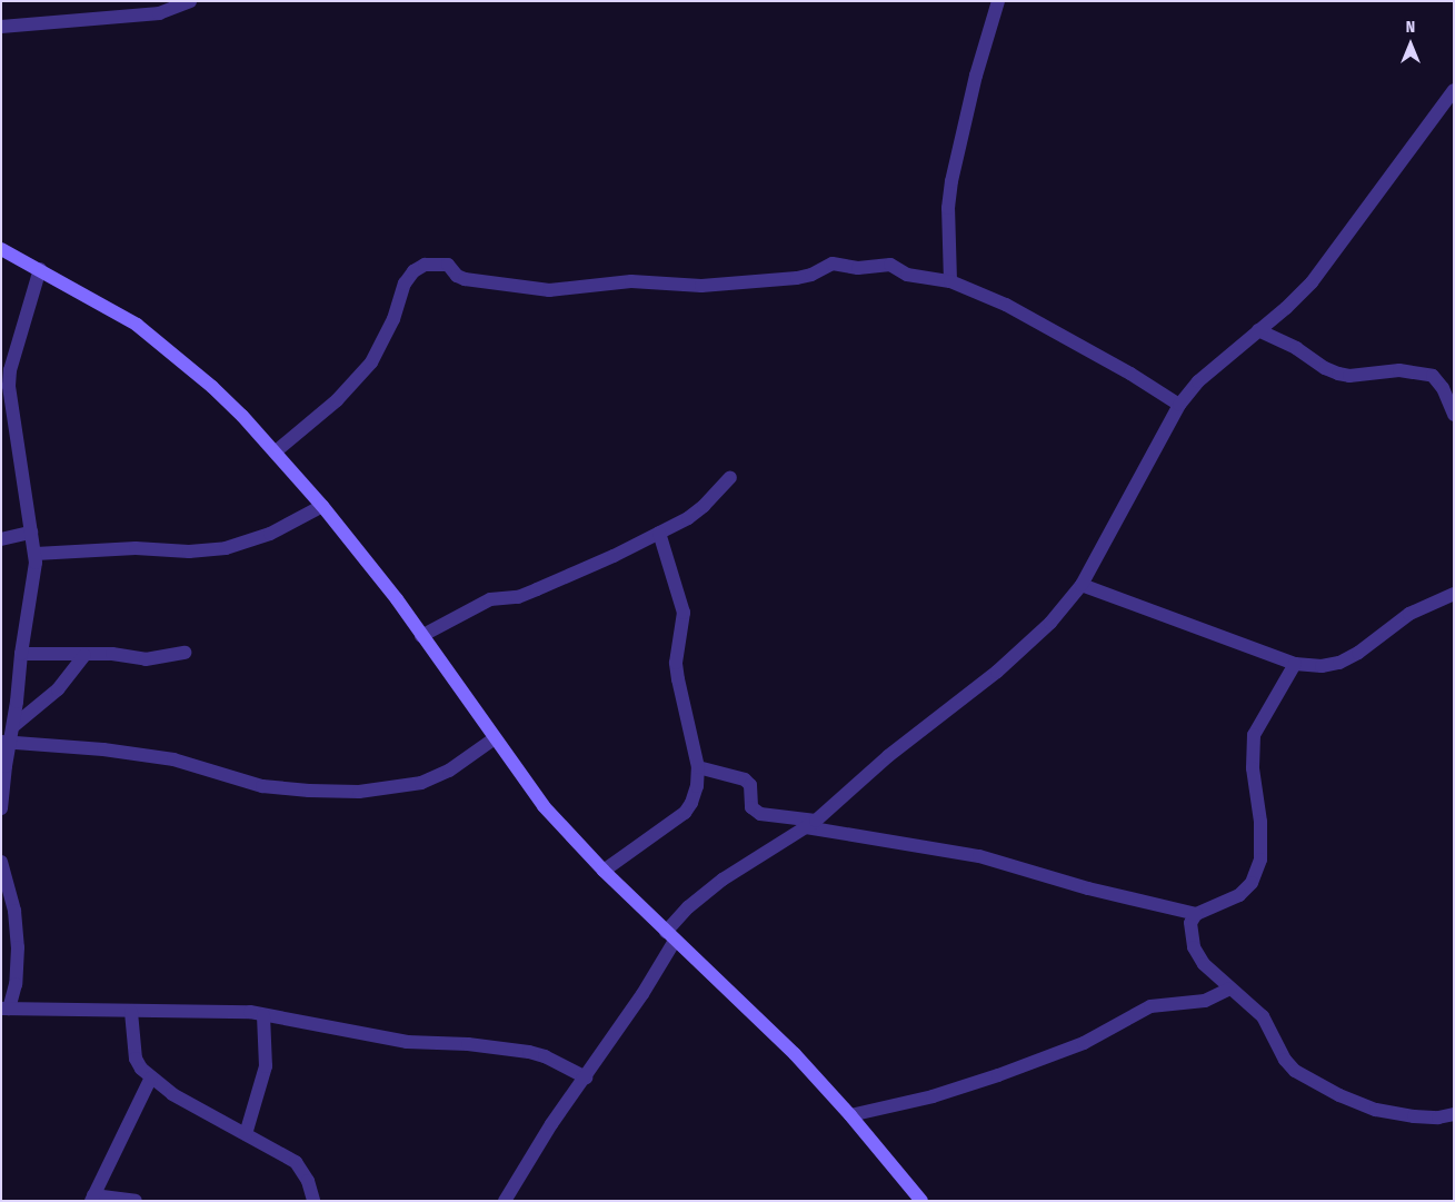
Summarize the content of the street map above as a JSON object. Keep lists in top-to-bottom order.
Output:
{
  "north": "top"
}
